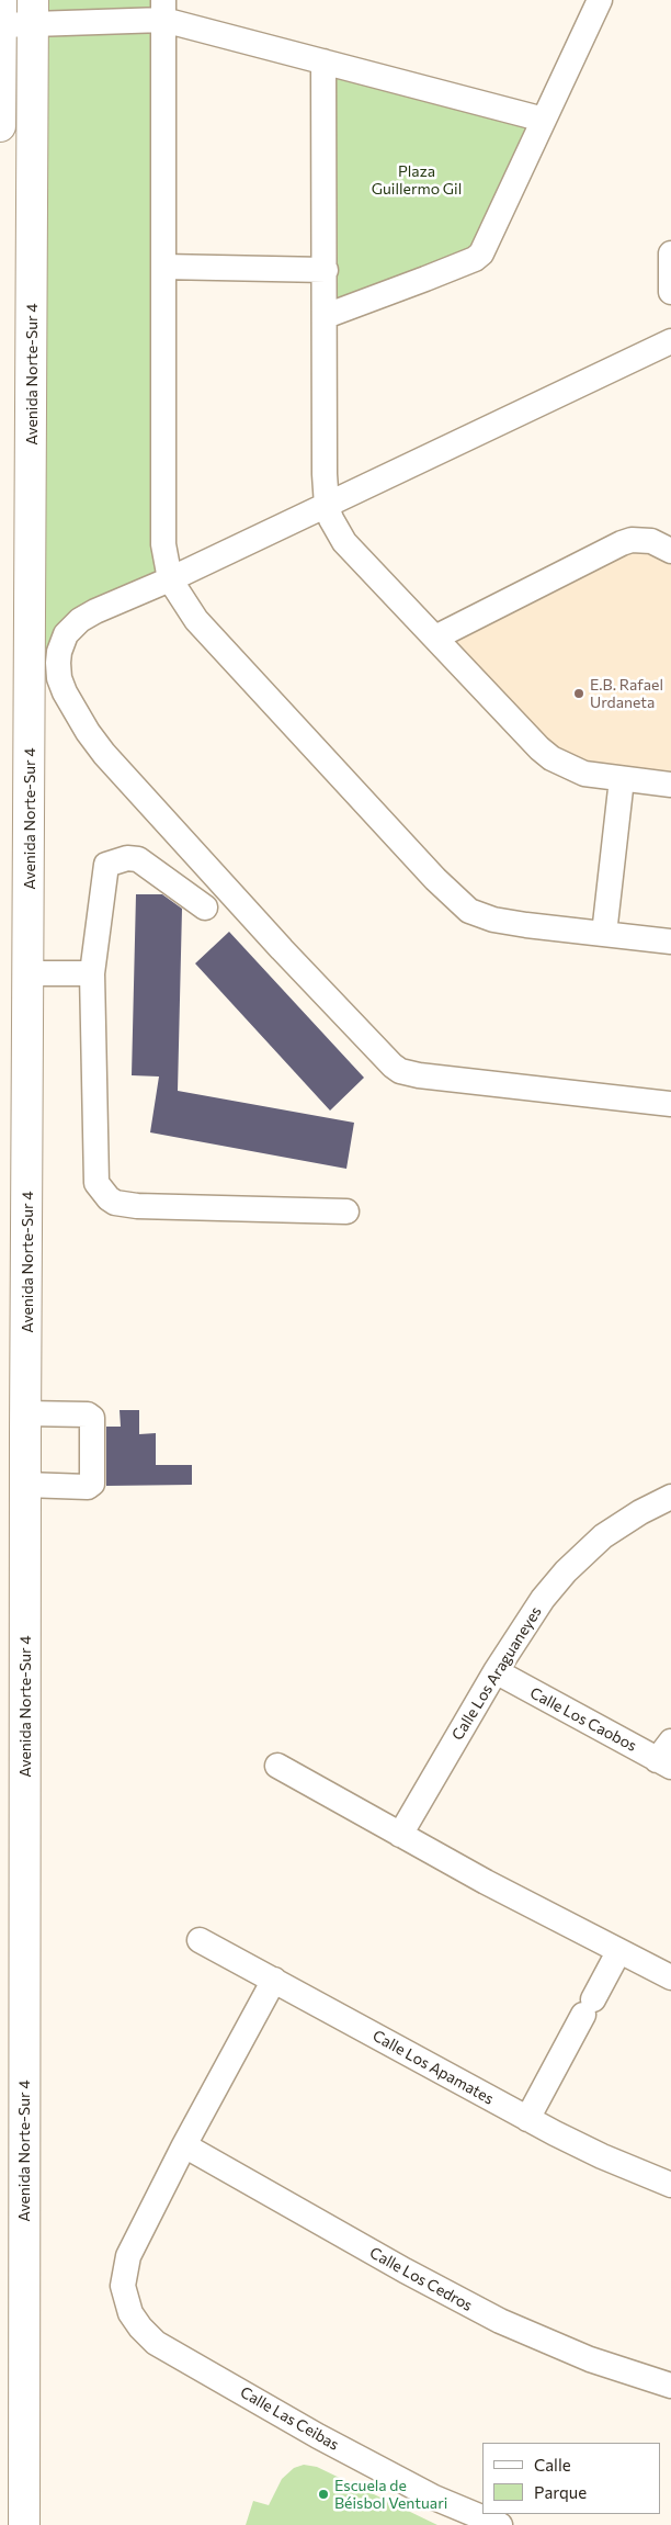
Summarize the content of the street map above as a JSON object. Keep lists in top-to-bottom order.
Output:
{
  "streets": {
    "main road": ["Avenida Norte-Sur 4"],
    "street": [
      "Calle Los Araguaneyes",
      "Calle Los Caobos",
      "Calle Los Apamates",
      "Calle Los Cedros",
      "Calle Las Ceibas"
    ]
  },
  "crossings": [
    ["Calle Los Araguaneyes", "Calle Los Caobos"],
    ["Calle Los Cedros", "Calle Las Ceibas"]
  ],
  "parks": ["Plaza Guillermo Gil"],
  "places": ["E.B. Rafael Urdaneta", "Escuela de Béisbol Ventuari"],
  "legend": ["Calle", "Parque"]
}
